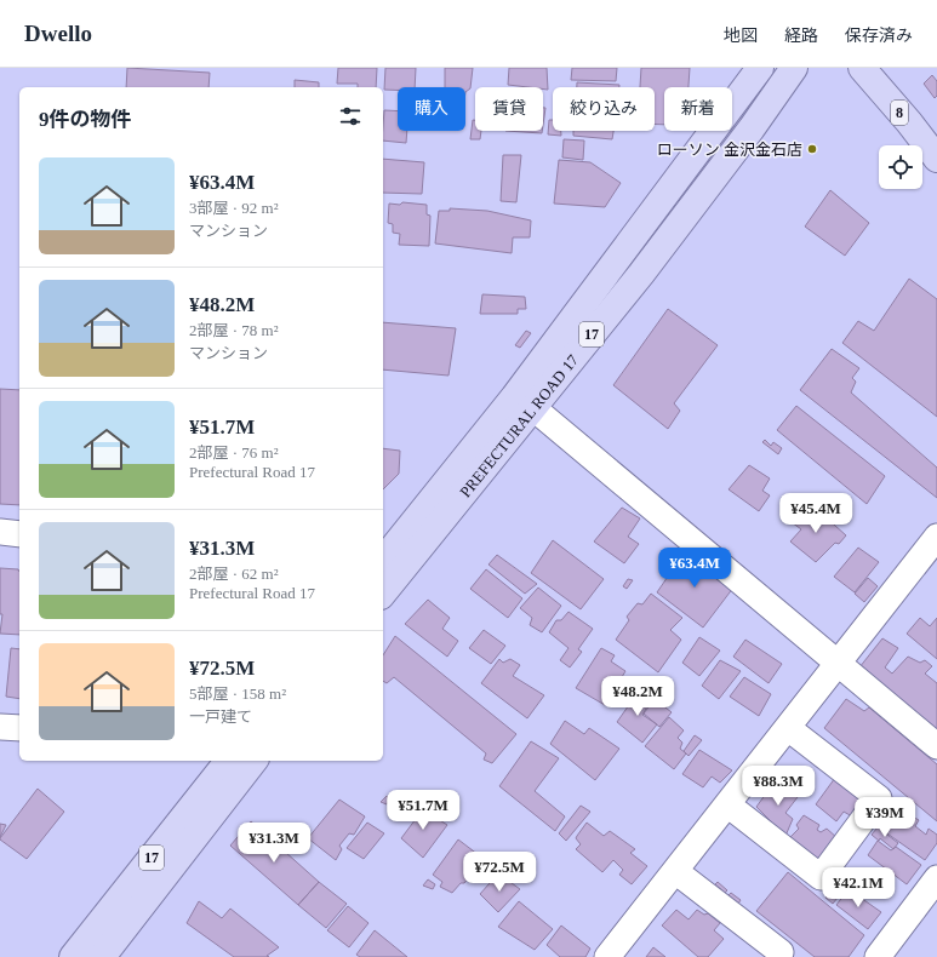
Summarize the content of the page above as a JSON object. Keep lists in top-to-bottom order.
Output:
{
  "streets": {
    "main road": ["8", "17", "PREFECTURAL ROAD 17"]
  },
  "places": ["ローソン 金沢金石店"],
  "page": {
    "header": "Dwello",
    "nav": ["地図", "経路", "保存済み"],
    "chip": [
      "購入",
      "賃貸",
      "絞り込み",
      "新着"
    ],
    "heading": "9件の物件",
    "list": [
      {
        "name": "¥63.4M",
        "note": "3部屋 · 92 m² · マンション"
      },
      {
        "name": "¥48.2M",
        "note": "2部屋 · 78 m² · マンション"
      },
      {
        "name": "¥51.7M",
        "note": "2部屋 · 76 m² · Prefectural Road 17"
      },
      {
        "name": "¥31.3M",
        "note": "2部屋 · 62 m² · Prefectural Road 17"
      },
      {
        "name": "¥72.5M",
        "note": "5部屋 · 158 m² · 一戸建て"
      }
    ],
    "price": [
      "¥45.4M",
      "¥63.4M",
      "¥48.2M",
      "¥88.3M",
      "¥51.7M",
      "¥39M",
      "¥31.3M",
      "¥72.5M",
      "¥42.1M"
    ]
  }
}
